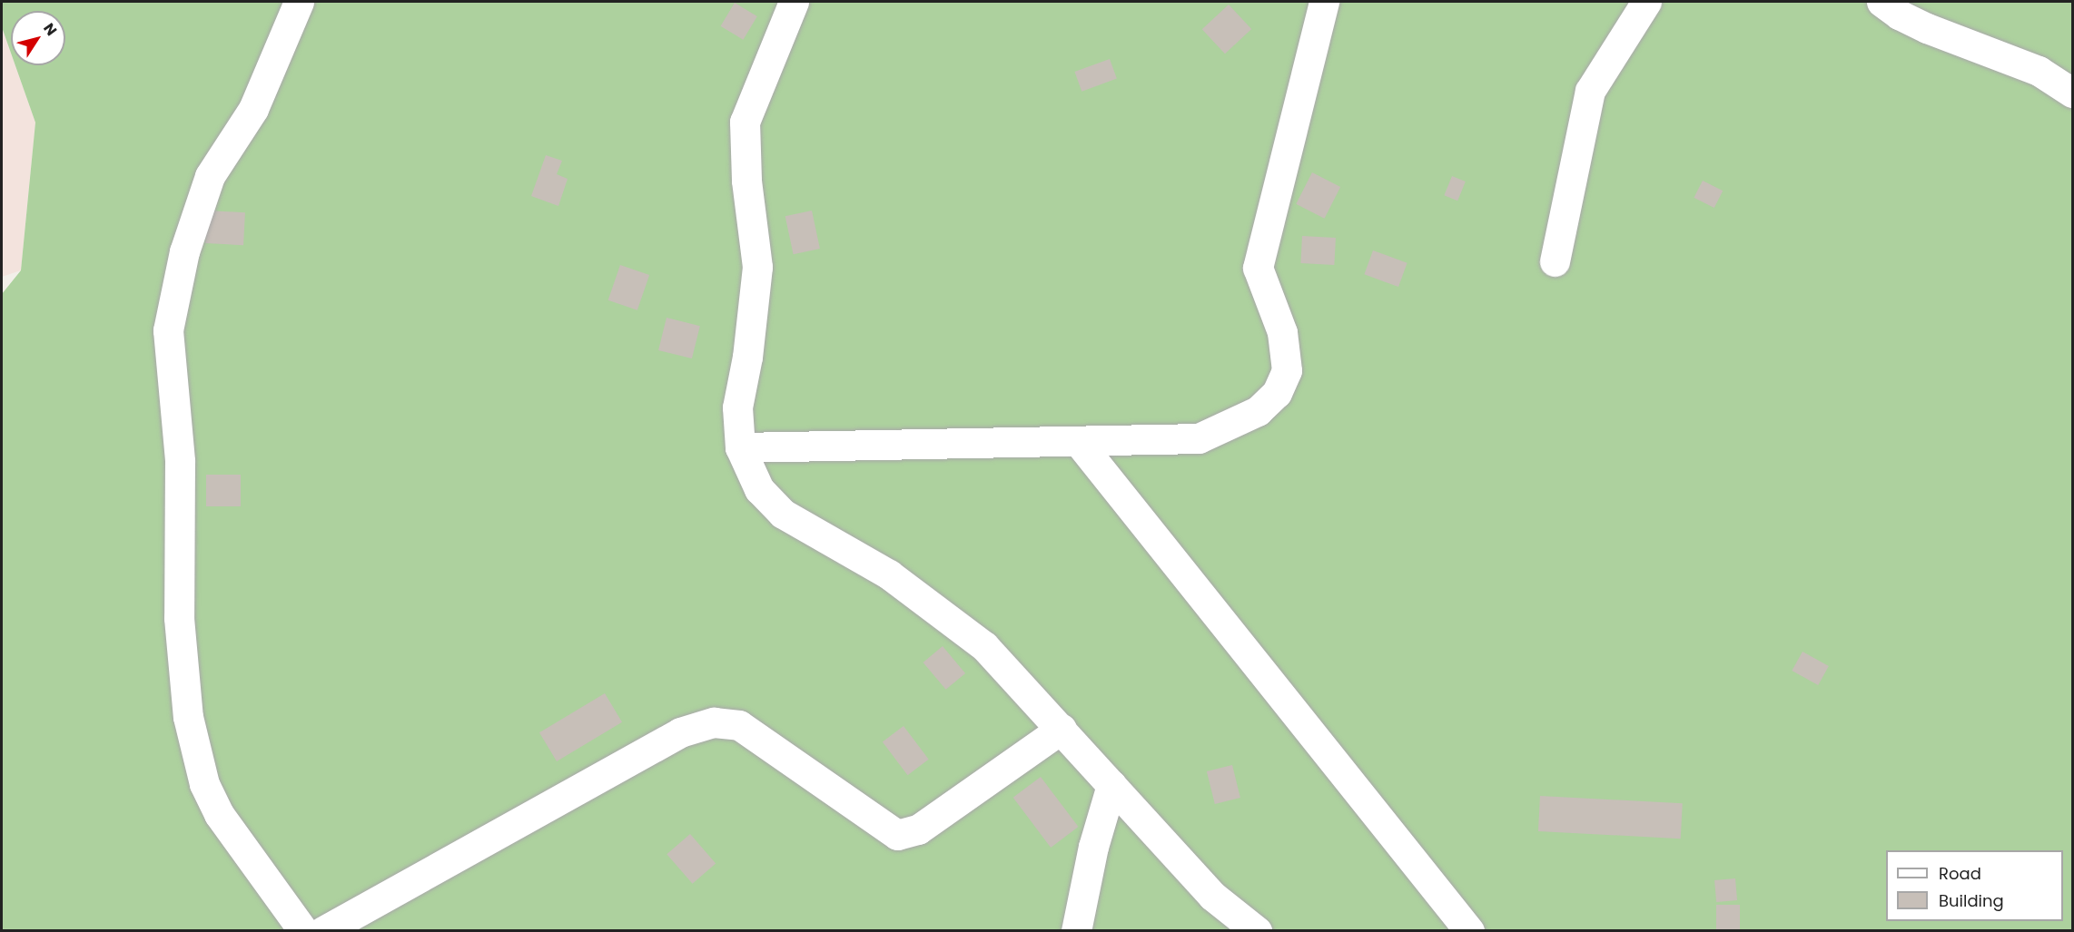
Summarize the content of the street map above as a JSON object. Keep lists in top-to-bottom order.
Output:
{
  "legend": ["Road", "Building"],
  "north": "top right"
}
